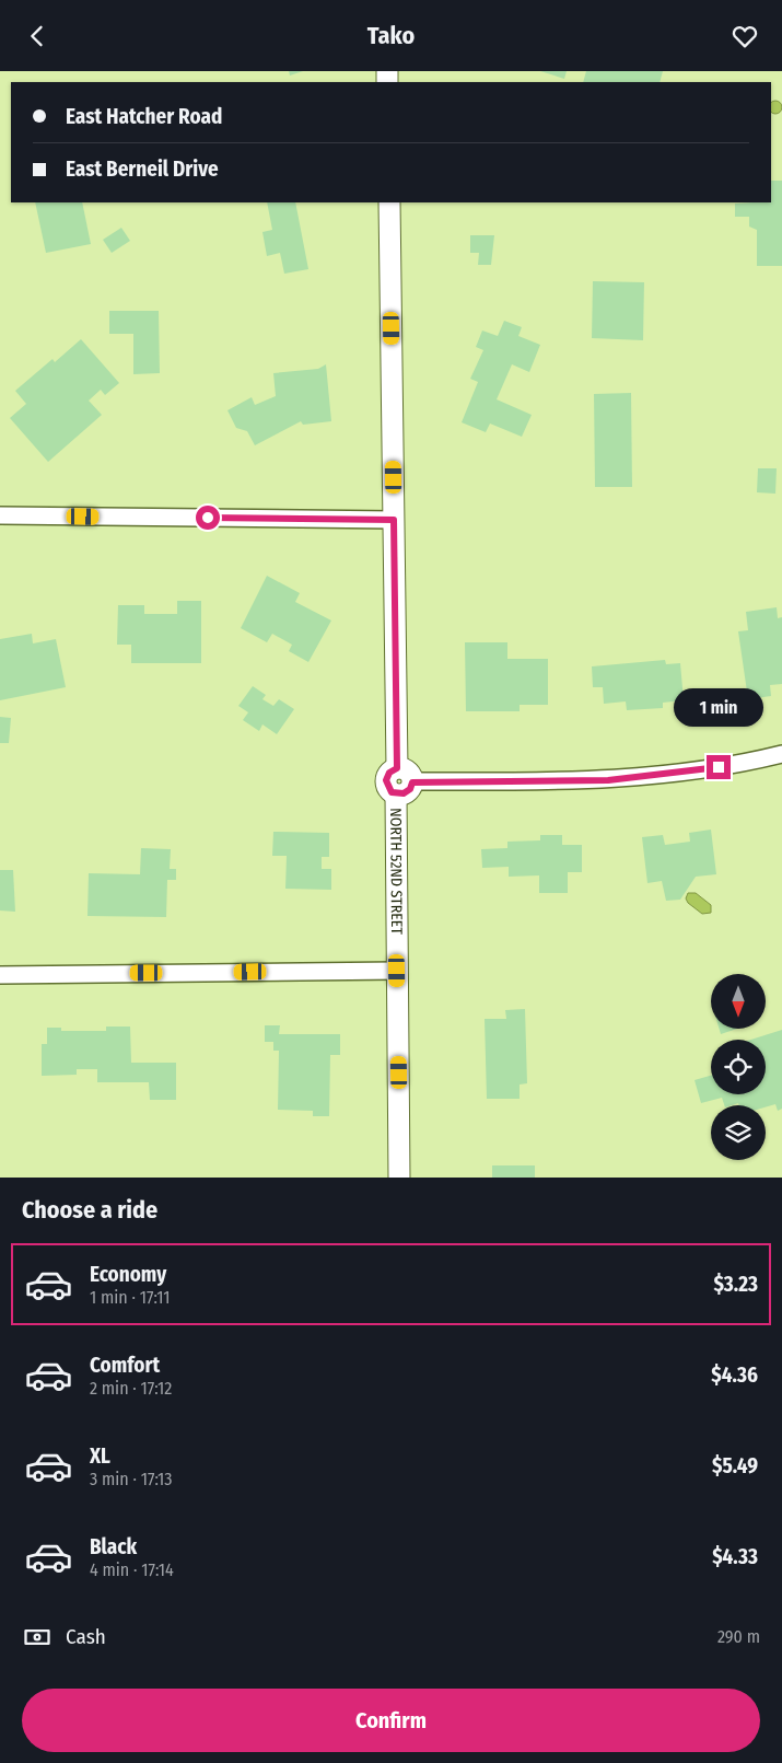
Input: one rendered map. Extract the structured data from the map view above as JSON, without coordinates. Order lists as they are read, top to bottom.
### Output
{
  "streets": {
    "street": ["NORTH 52ND STREET"]
  },
  "north": "bottom",
  "page": {
    "header": "Tako",
    "banner": ["East Hatcher Road", "East Berneil Drive"],
    "bubble": "1 min",
    "heading": "Choose a ride",
    "list": [
      {
        "name": "Economy",
        "note": "1 min · 17:11",
        "value": "$3.23"
      },
      {
        "name": "Comfort",
        "note": "2 min · 17:12",
        "value": "$4.36"
      },
      {
        "name": "XL",
        "note": "3 min · 17:13",
        "value": "$5.49"
      },
      {
        "name": "Black",
        "note": "4 min · 17:14",
        "value": "$4.33"
      }
    ],
    "pay": ["Cash", "290 m"],
    "buttons": "Confirm"
  }
}
